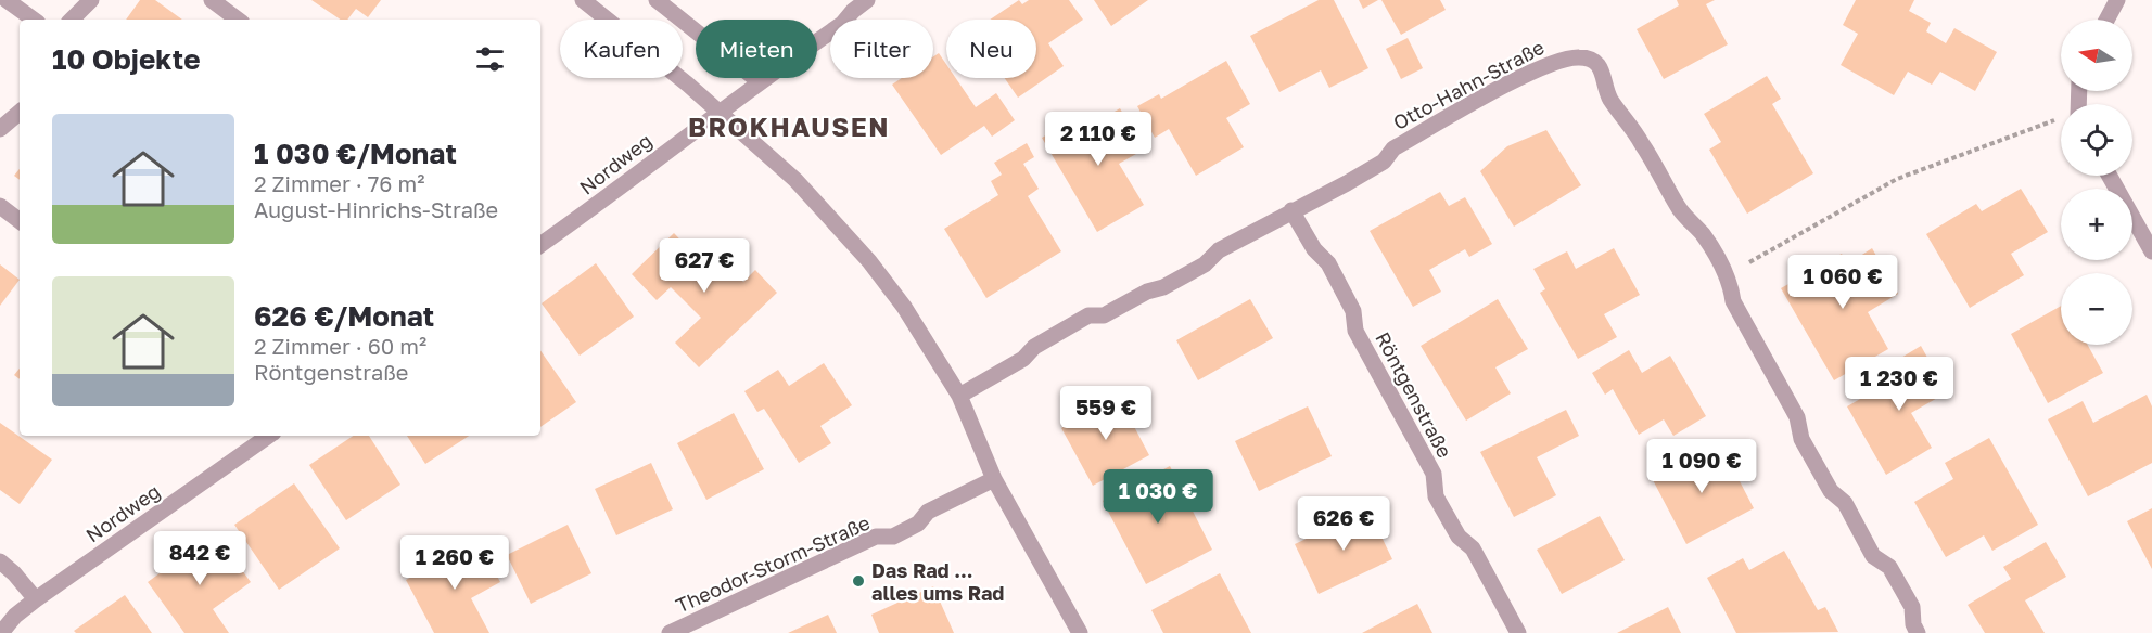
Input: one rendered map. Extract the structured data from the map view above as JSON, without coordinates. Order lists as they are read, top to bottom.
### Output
{
  "streets": {
    "street": [
      "Otto-Hahn-Straße",
      "Nordweg",
      "Röntgenstraße",
      "Theodor-Storm-Straße"
    ]
  },
  "crossings": [
    ["Otto-Hahn-Straße", "Röntgenstraße"]
  ],
  "districts": ["BROKHAUSEN"],
  "places": ["Das Rad ... alles ums Rad"],
  "north": "left",
  "page": {
    "map_buttons": ["+", "−"],
    "chip": [
      "Kaufen",
      "Mieten",
      "Filter",
      "Neu"
    ],
    "heading": "10 Objekte",
    "list": [
      {
        "name": "1 030 €/Monat",
        "note": "2 Zimmer · 76 m² · August-Hinrichs-Straße"
      },
      {
        "name": "626 €/Monat",
        "note": "2 Zimmer · 60 m² · Röntgenstraße"
      }
    ],
    "price": [
      "2 110 €",
      "627 €",
      "1 060 €",
      "1 230 €",
      "559 €",
      "1 090 €",
      "1 030 €",
      "626 €",
      "842 €",
      "1 260 €"
    ]
  }
}
